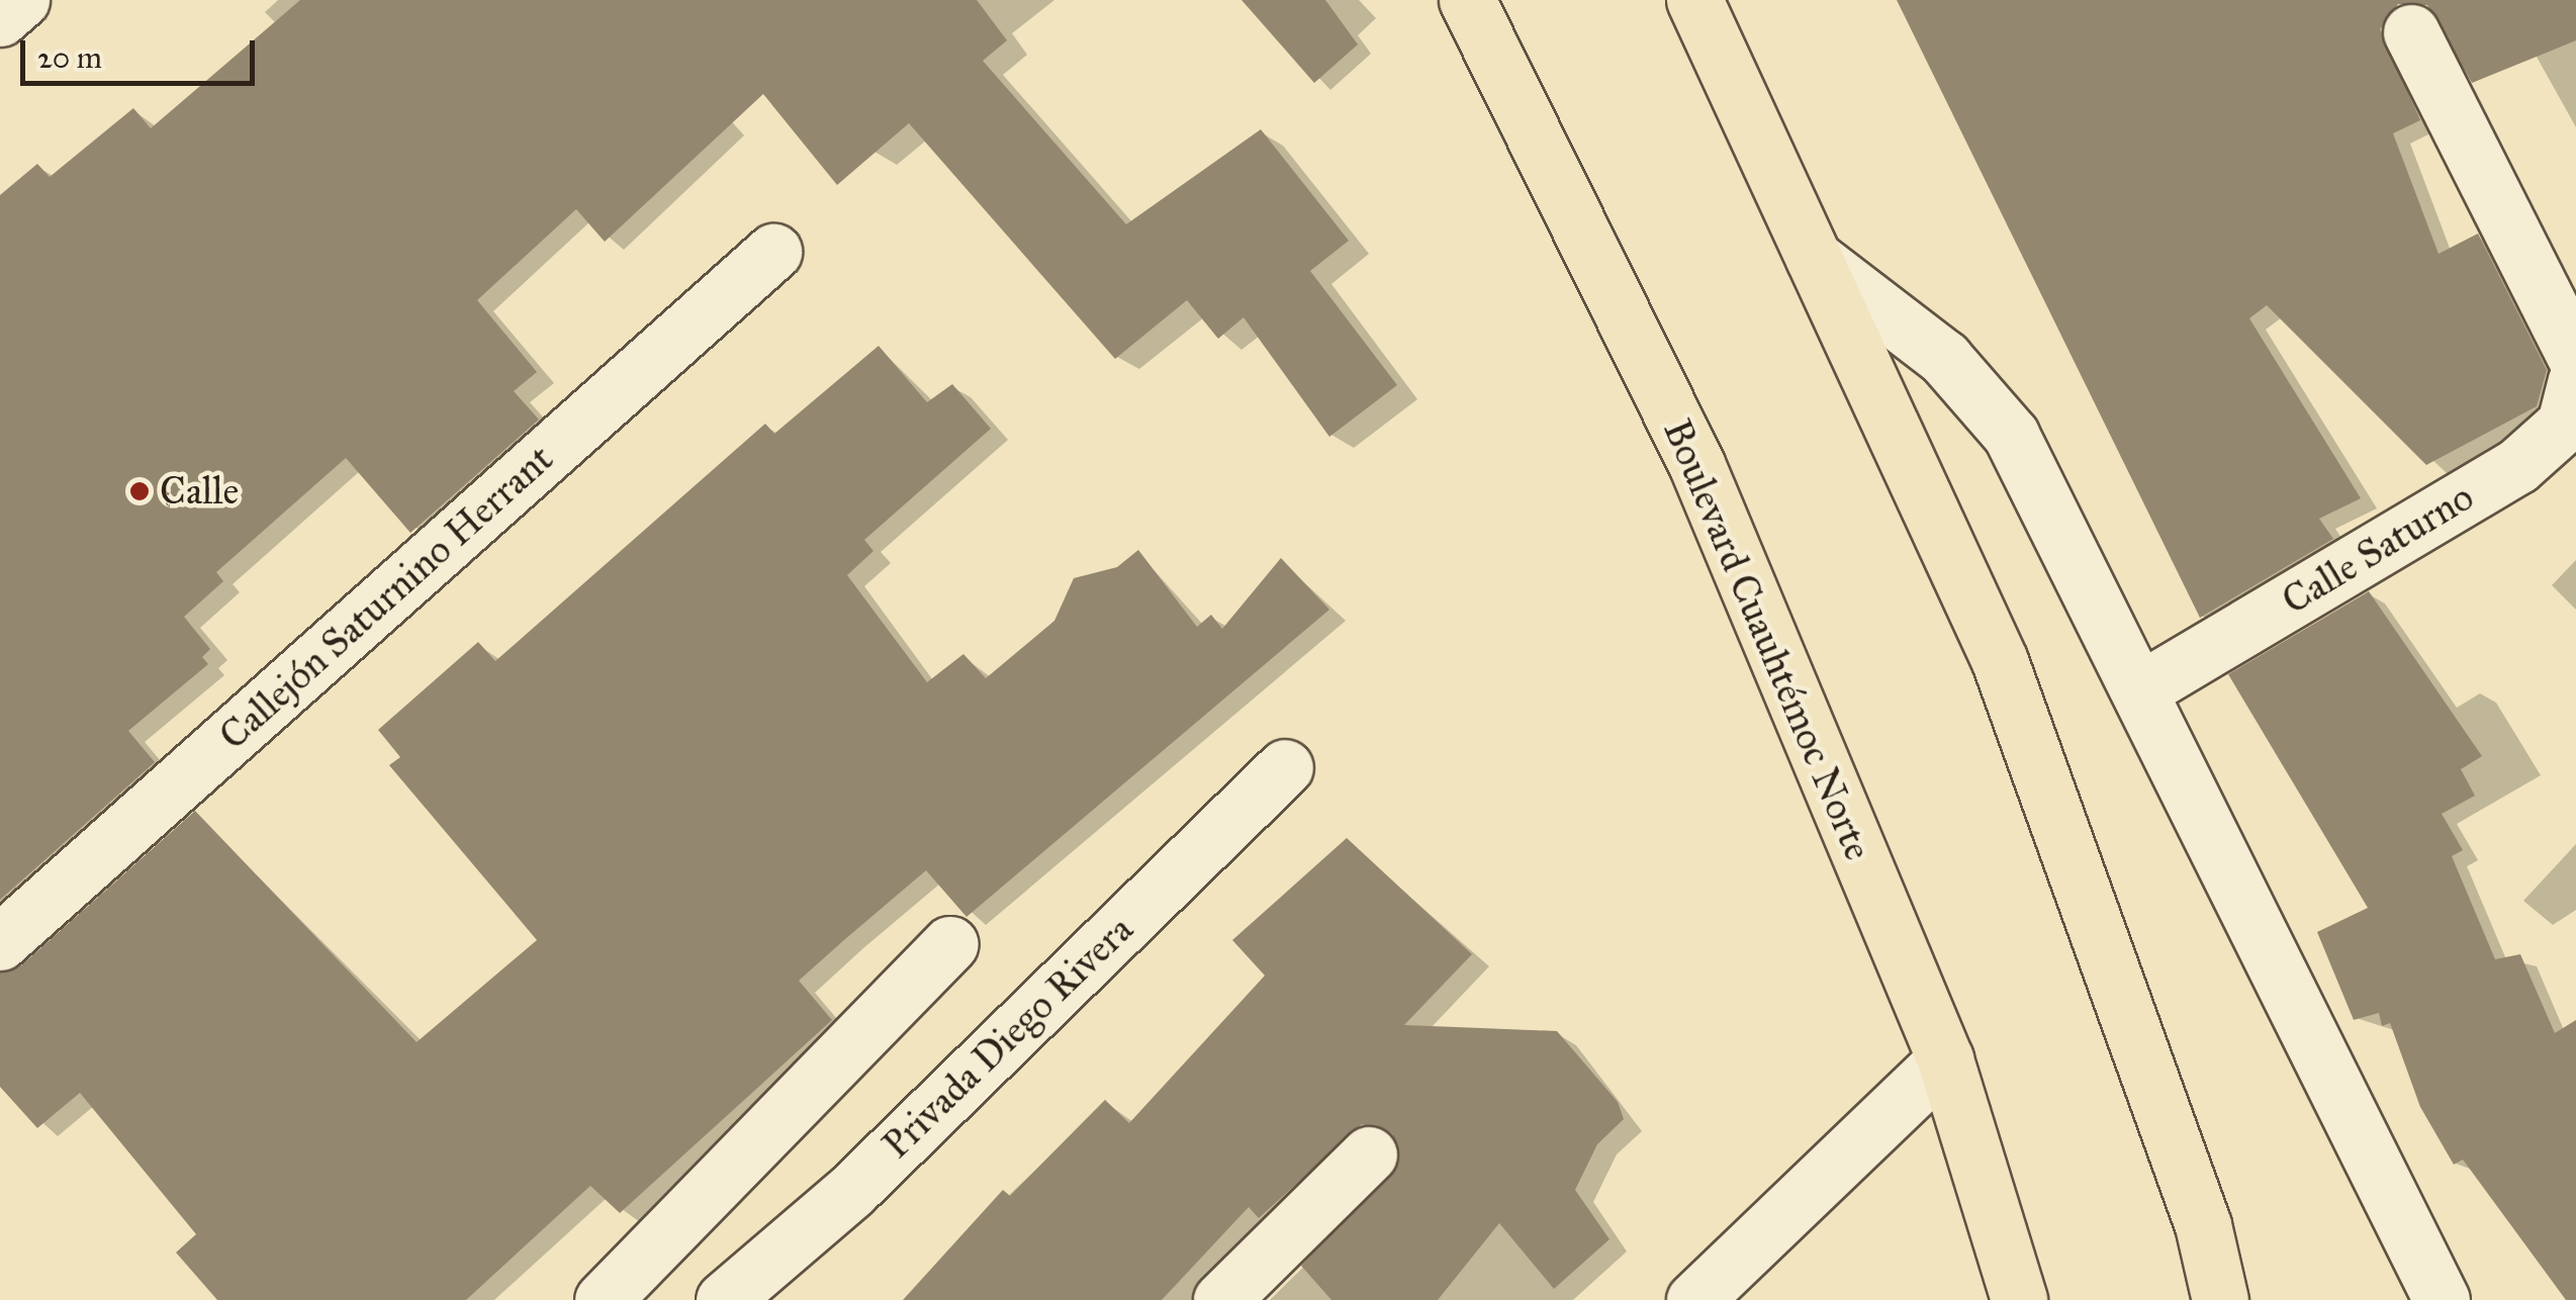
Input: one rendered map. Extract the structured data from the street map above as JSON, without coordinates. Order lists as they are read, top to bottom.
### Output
{
  "streets": {
    "main road": ["Boulevard Cuauhtémoc Norte"],
    "street": ["Calle Saturno", "Callejón Saturnino Herrant", "Privada Diego Rivera"]
  },
  "places": ["Calle"],
  "scale_bar": "20 m"
}
